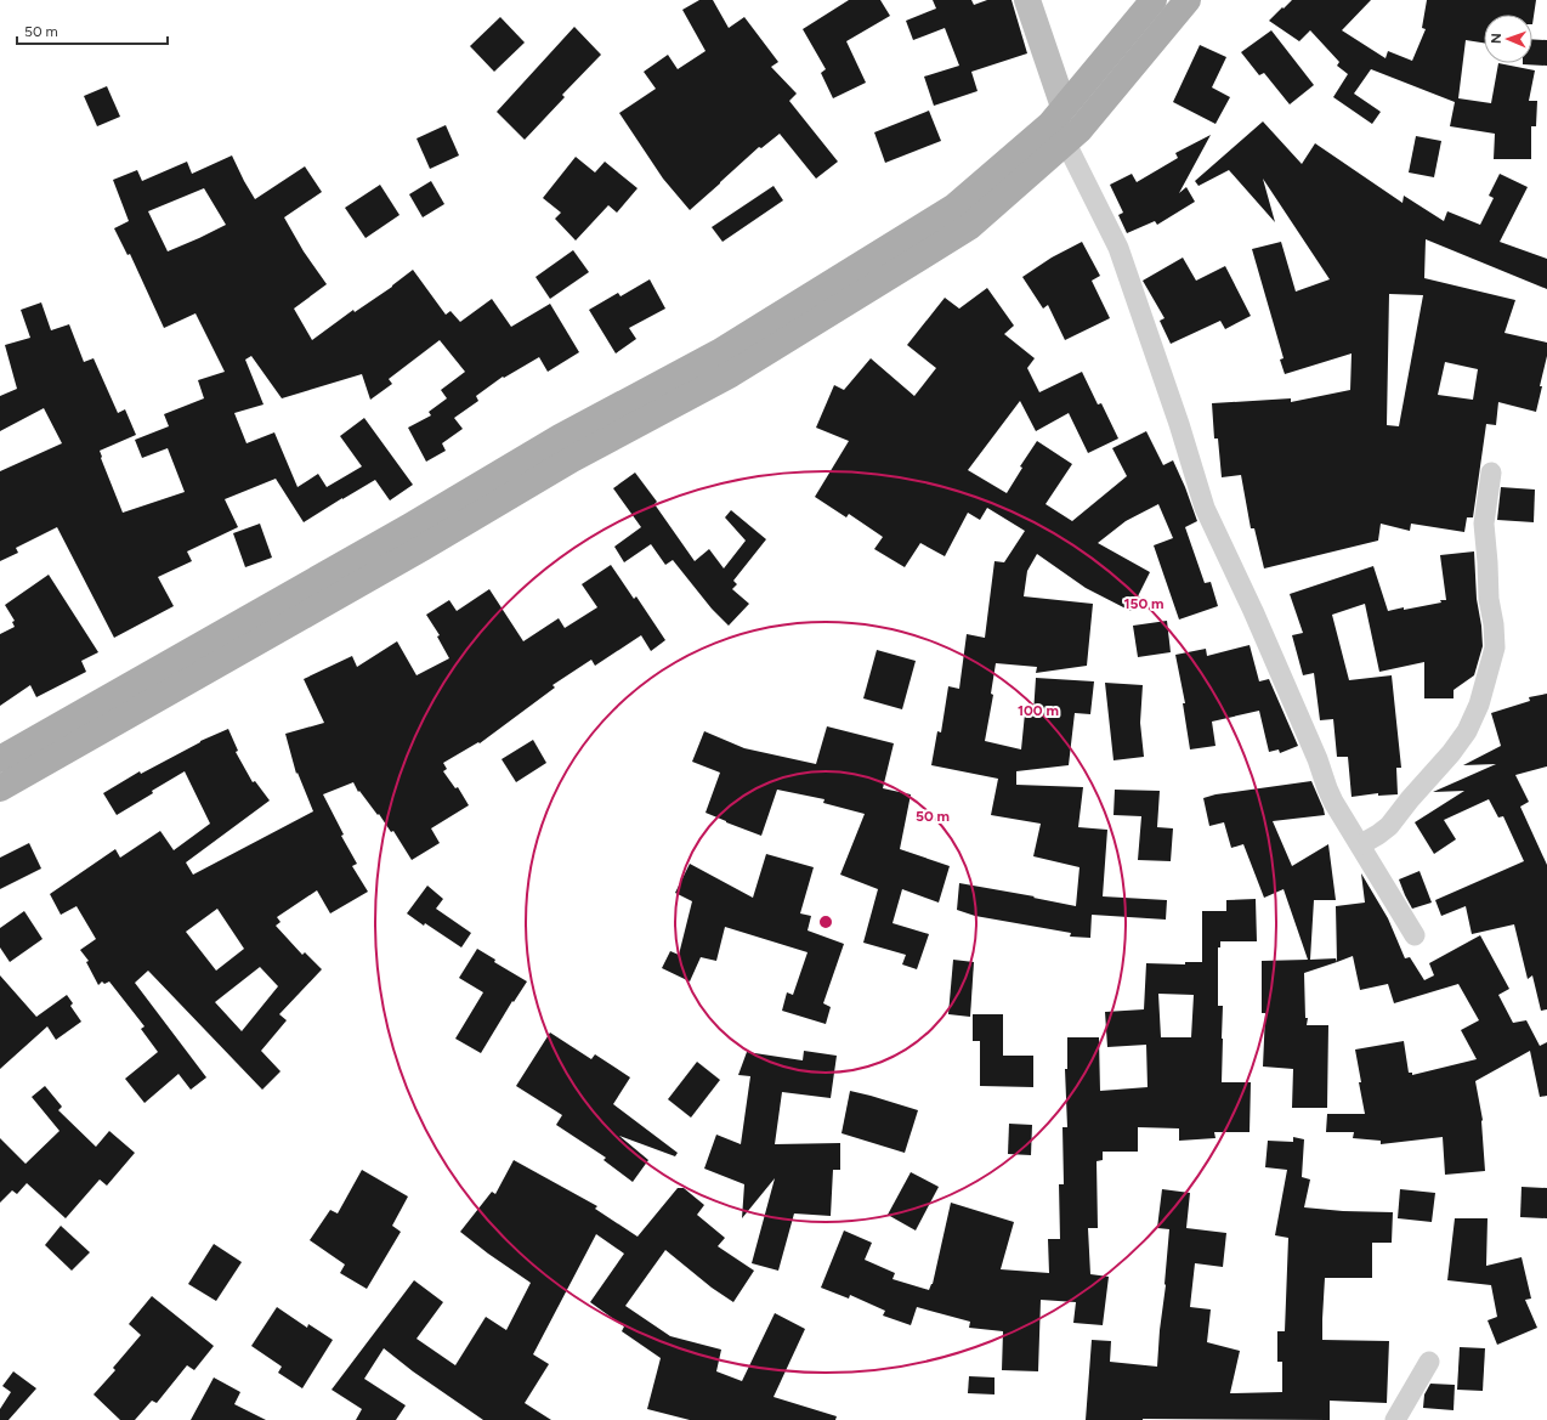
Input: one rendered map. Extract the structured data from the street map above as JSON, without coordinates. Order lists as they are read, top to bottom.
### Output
{
  "scale_bar": "50 m",
  "north": "left",
  "rings": ["150 m", "100 m", "50 m"]
}
